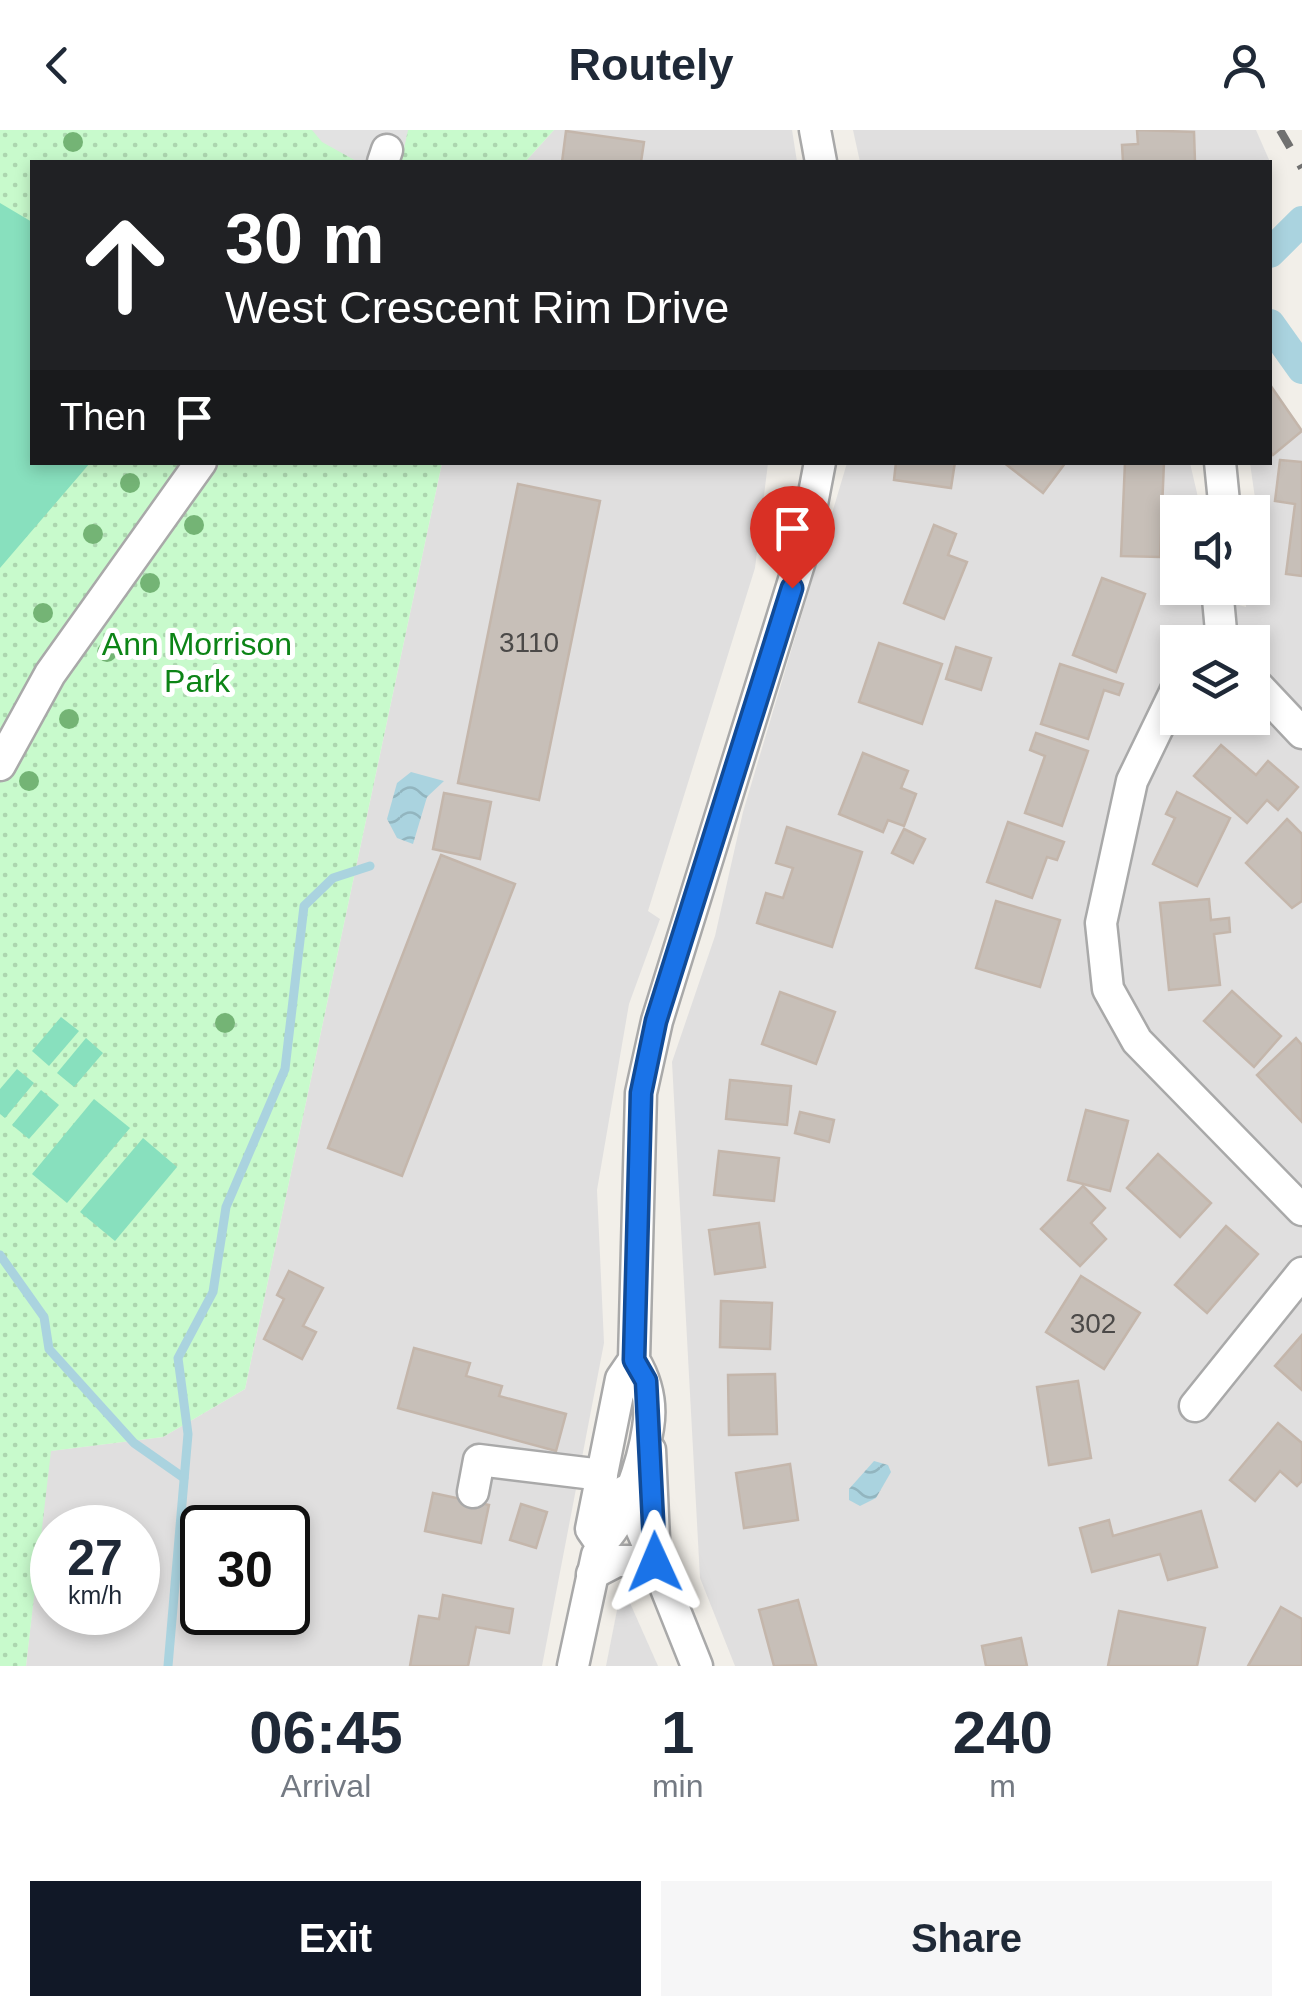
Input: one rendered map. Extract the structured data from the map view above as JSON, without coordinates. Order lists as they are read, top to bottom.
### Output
{
  "parks": ["Ann Morrison Park"],
  "house_numbers": ["3110", "302"],
  "page": {
    "header": "Routely",
    "turn": ["30 m", "West Crescent Rim Drive"],
    "then": "Then",
    "speed": "27 km/h",
    "limit": "30",
    "eta": [
      "06:45",
      "Arrival",
      "1",
      "min",
      "240",
      "m"
    ],
    "buttons": ["Exit", "Share"]
  }
}
